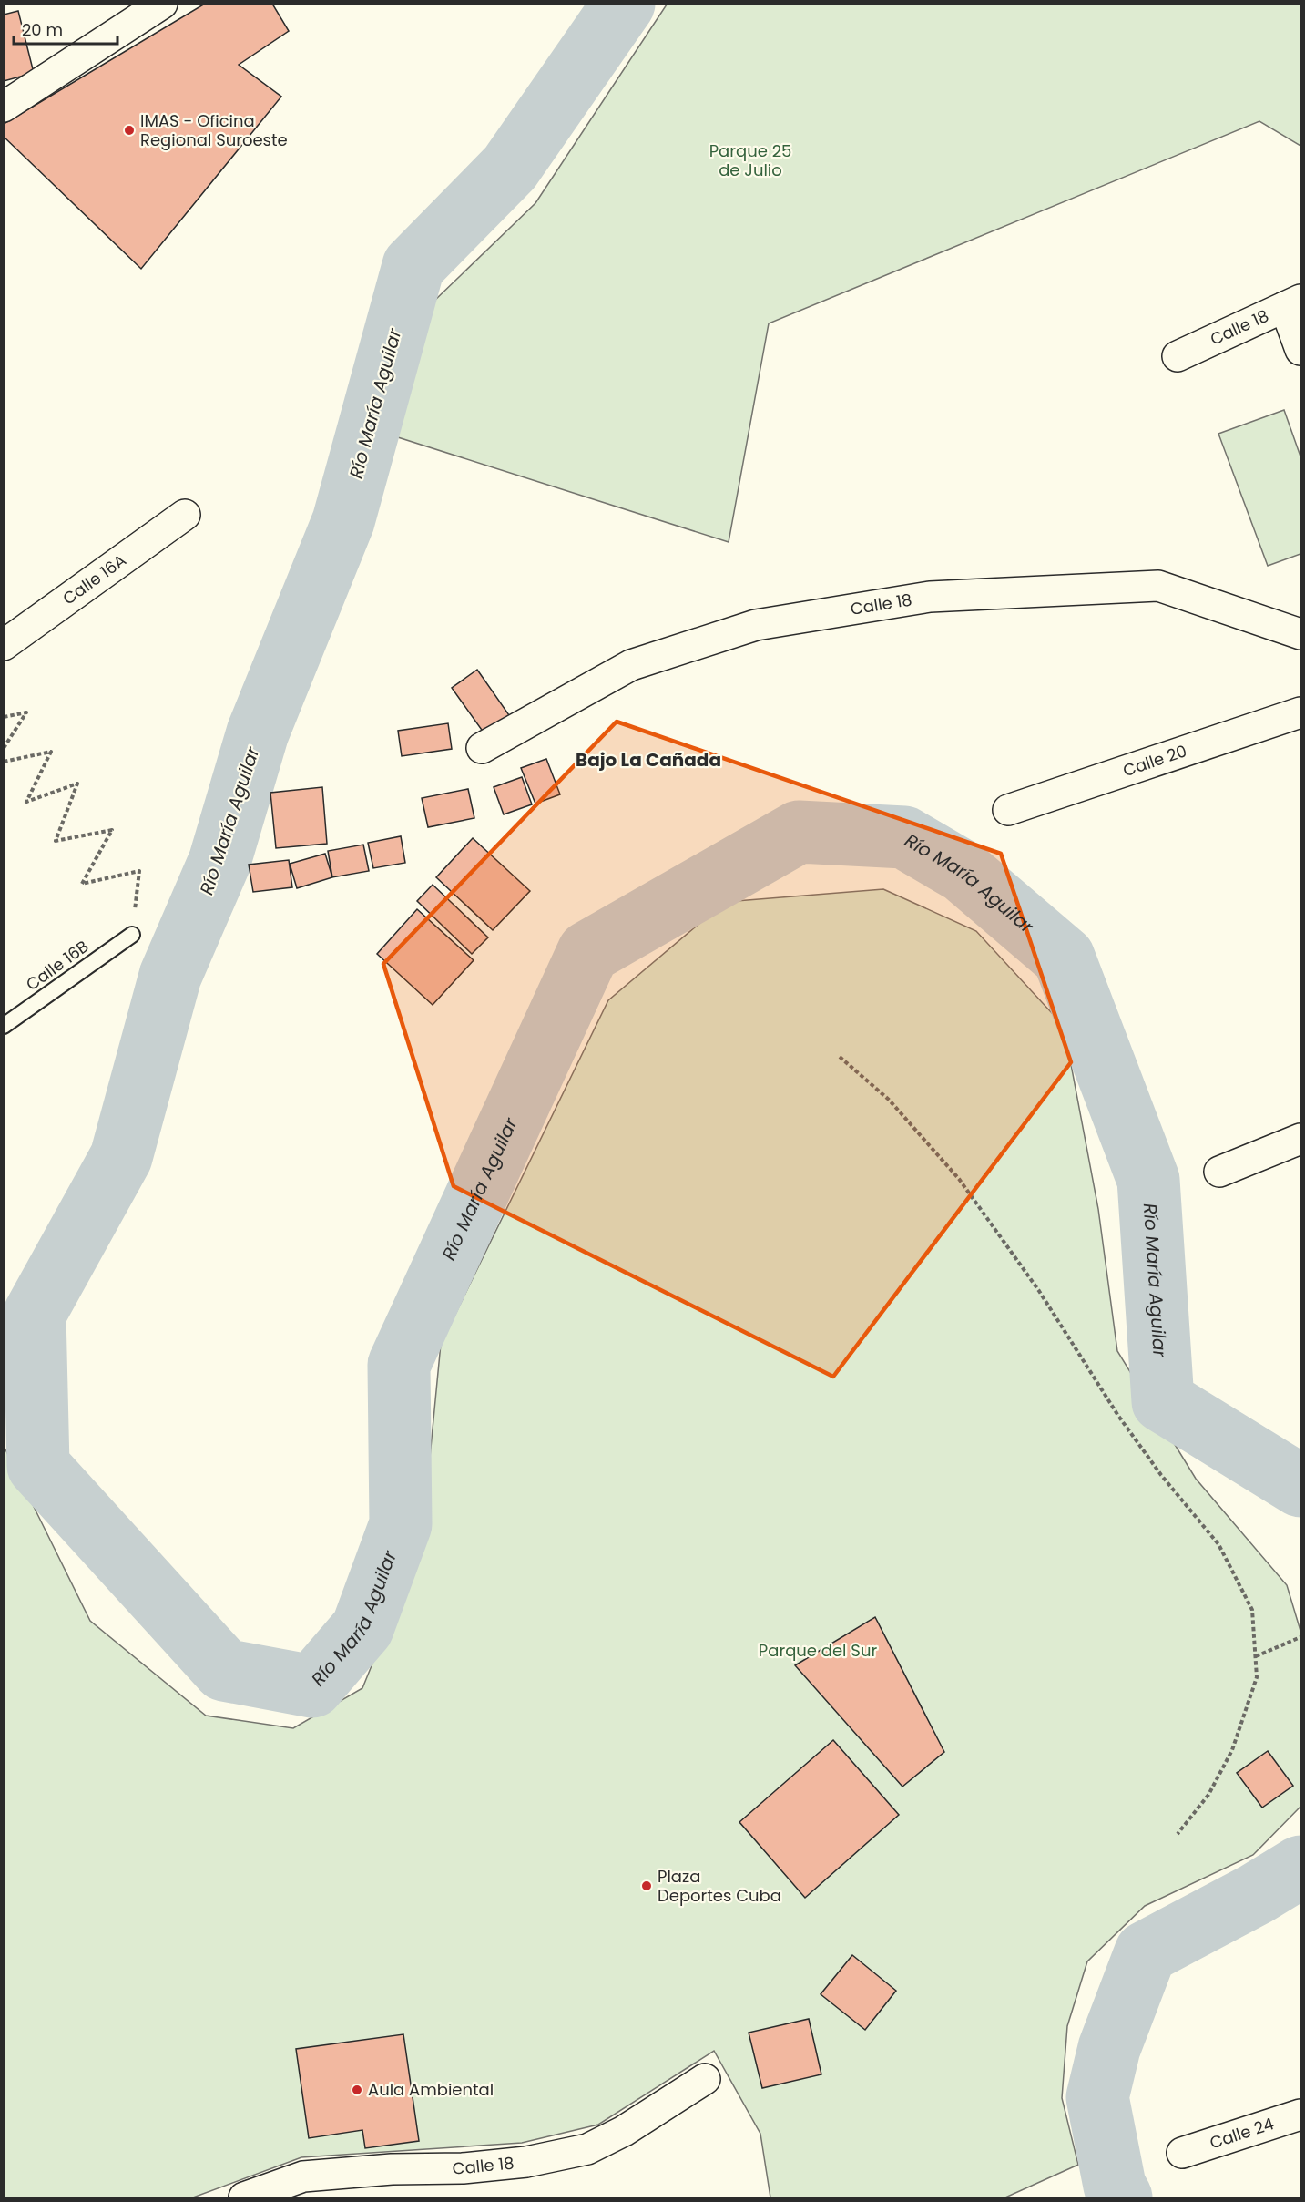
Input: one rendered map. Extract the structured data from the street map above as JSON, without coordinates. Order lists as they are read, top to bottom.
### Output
{
  "streets": {
    "street": [
      "Calle 18",
      "Calle 16A",
      "Calle 20",
      "Calle 24"
    ],
    "lane": ["Calle 16B"]
  },
  "districts": ["Bajo La Cañada"],
  "water": ["Río María Aguilar"],
  "parks": ["Parque 25 de Julio", "Parque del Sur"],
  "places": ["IMAS - Oficina Regional Suroeste", "Plaza Deportes Cuba", "Aula Ambiental"],
  "scale_bar": "20 m"
}
